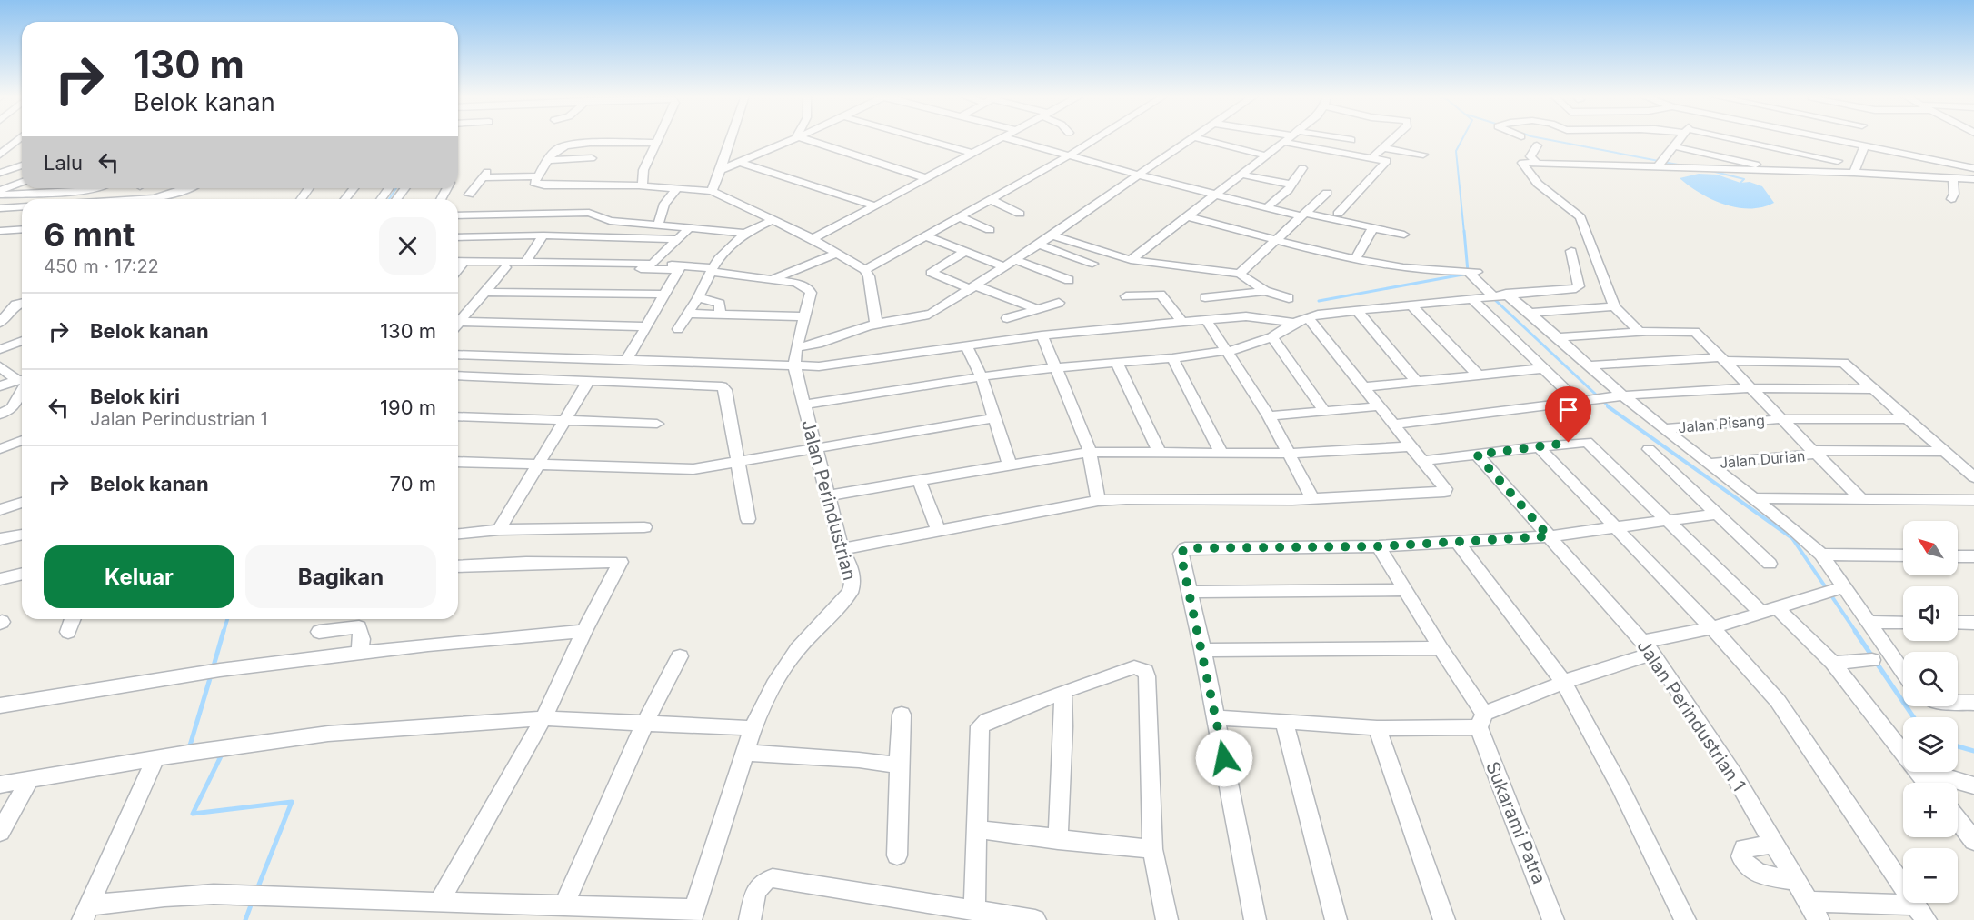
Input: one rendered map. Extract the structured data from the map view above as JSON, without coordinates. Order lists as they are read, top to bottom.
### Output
{
  "streets": {
    "street": [
      "Jalan Pisang",
      "Jalan Durian",
      "Jalan Perindustrian",
      "Jalan Perindustrian 1",
      "Sukarami Patra"
    ]
  },
  "north": "top left",
  "page": {
    "turn": ["130 m", "Belok kanan"],
    "then": "Lalu",
    "heading": ["6 mnt", "450 m · 17:22"],
    "list": [
      {
        "name": "Belok kanan",
        "value": "130 m"
      },
      {
        "name": "Belok kiri",
        "note": "Jalan Perindustrian 1",
        "value": "190 m"
      },
      {
        "name": "Belok kanan",
        "value": "70 m"
      }
    ],
    "map_buttons": ["+", "−"],
    "buttons": ["Keluar", "Bagikan"]
  }
}
